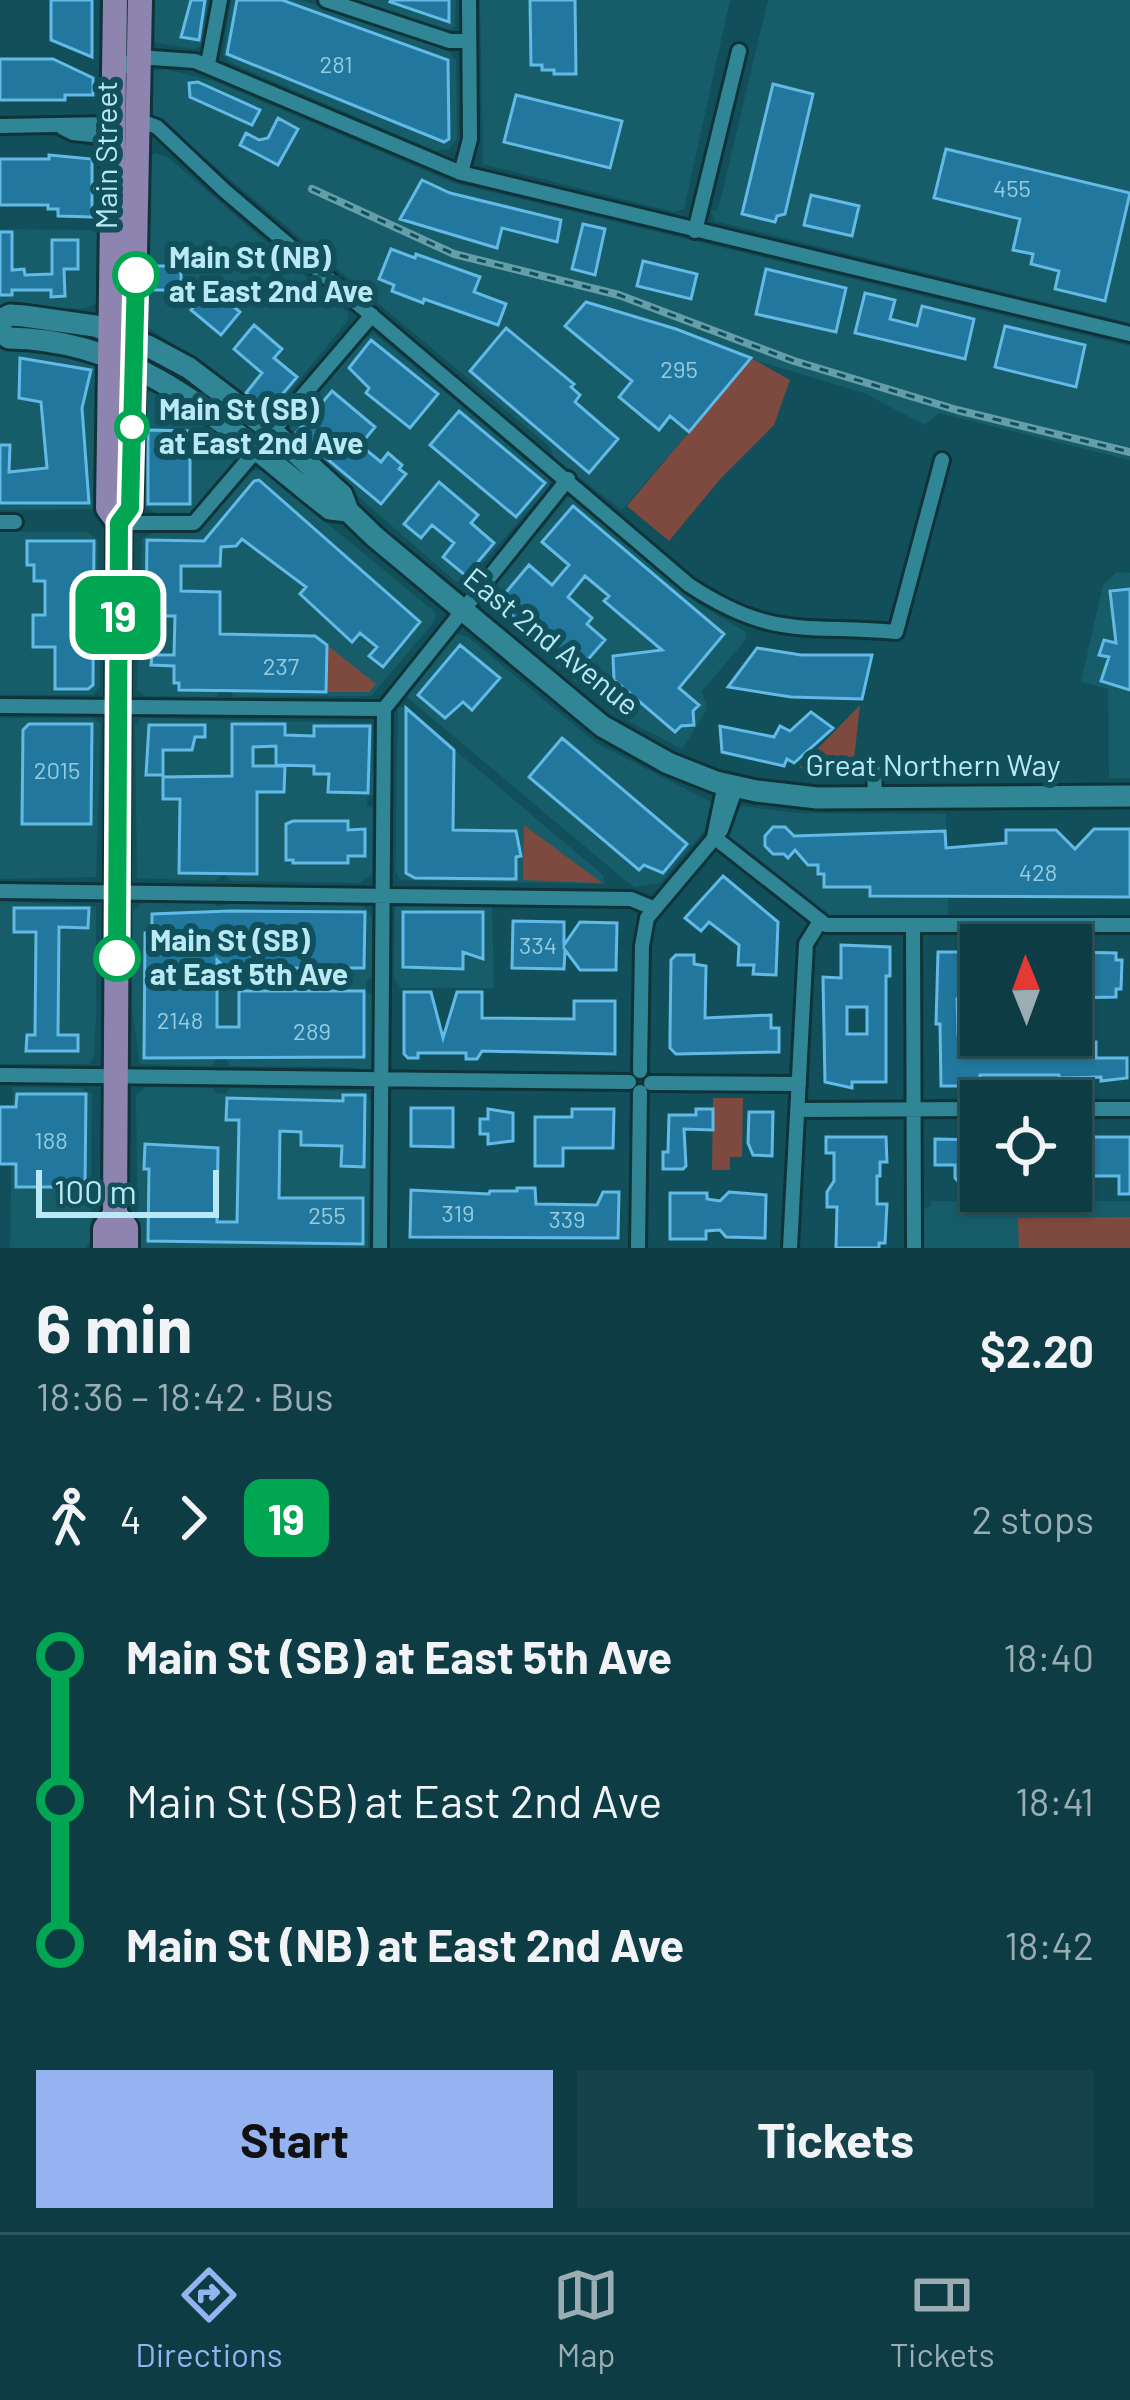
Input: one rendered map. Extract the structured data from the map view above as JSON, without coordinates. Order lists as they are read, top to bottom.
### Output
{
  "streets": {
    "main road": ["Main Street", "East 2nd Avenue", "Great Northern Way"]
  },
  "crossings": [
    ["Main Street", "East 2nd Avenue"],
    ["East 2nd Avenue", "Great Northern Way"]
  ],
  "places": ["Main St (NB) at East 2nd Ave", "Main St (SB) at East 2nd Ave", "Main St (SB) at East 5th Ave"],
  "lines": ["bus line 19"],
  "house_numbers": [
    "281",
    "455",
    "295",
    "237",
    "2015",
    "428",
    "334",
    "2148",
    "289",
    "188",
    "319",
    "255",
    "339"
  ],
  "scale_bar": "100 m",
  "north": "top",
  "page": {
    "on_map": "19",
    "scale": "100 m",
    "heading": ["6 min", "18:36 – 18:42 · Bus", "$2.20"],
    "legs": ["4", "19", "2 stops"],
    "list": [
      {
        "name": "Main St (SB) at East 5th Ave",
        "value": "18:40"
      },
      {
        "name": "Main St (SB) at East 2nd Ave",
        "value": "18:41"
      },
      {
        "name": "Main St (NB) at East 2nd Ave",
        "value": "18:42"
      }
    ],
    "buttons": ["Start", "Tickets"],
    "tabs": ["Directions", "Map", "Tickets"]
  }
}
